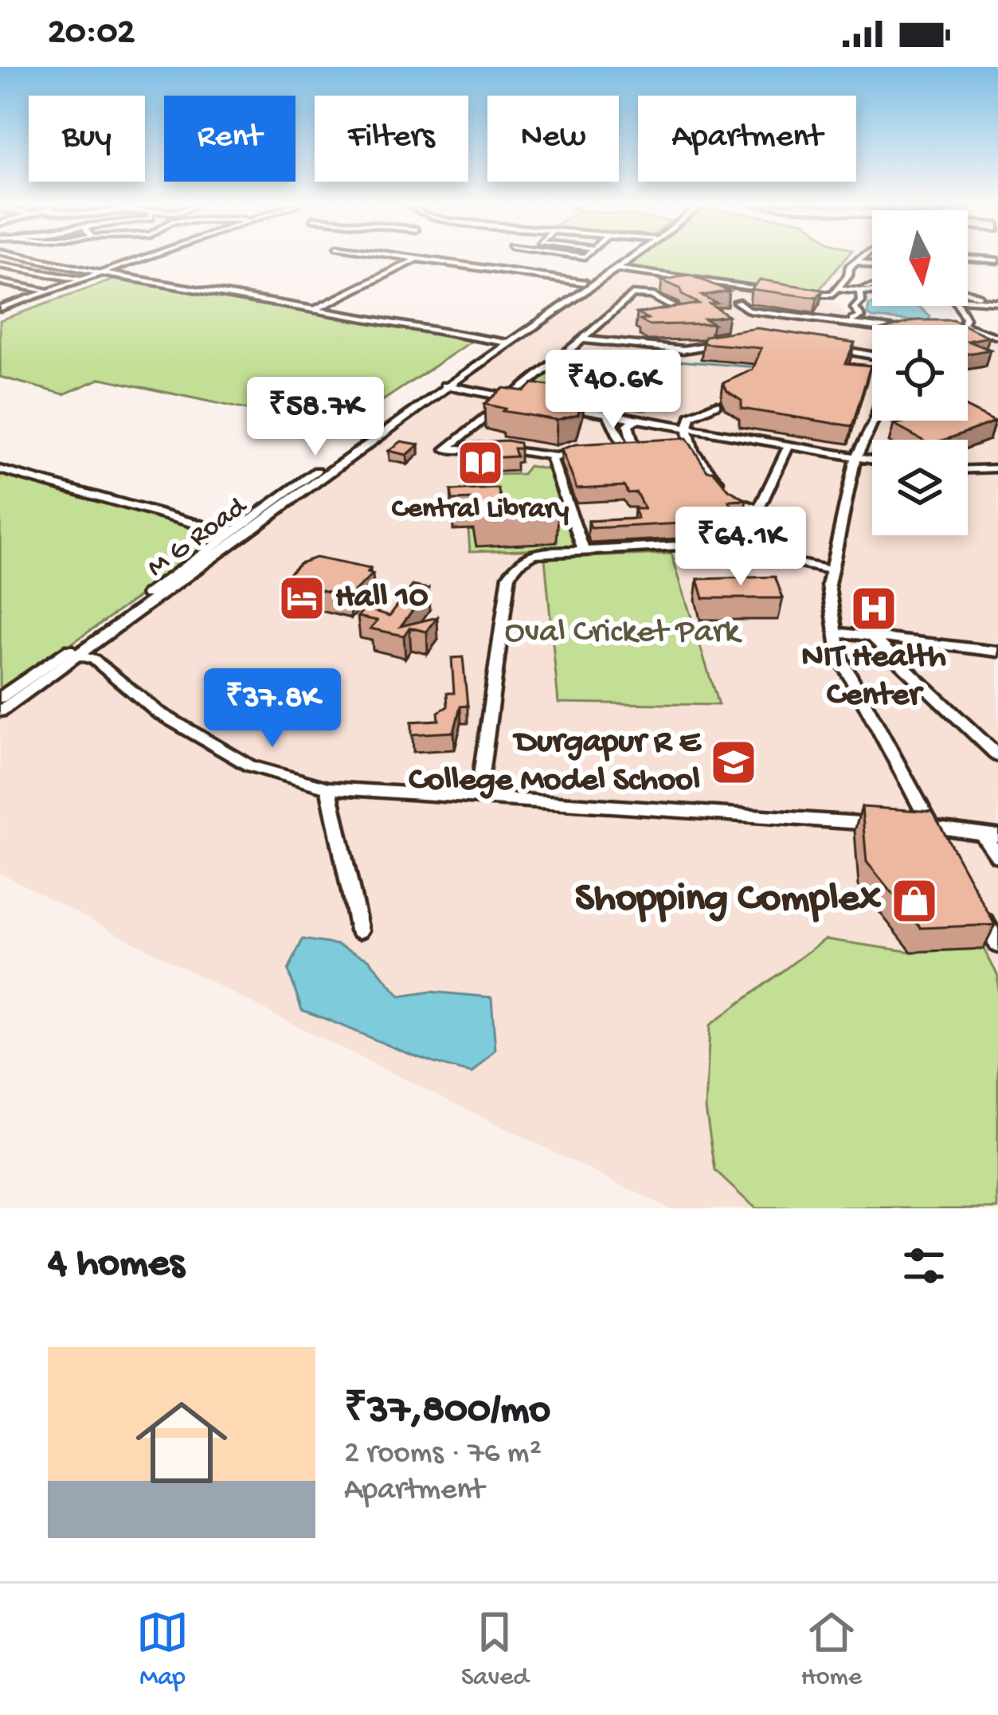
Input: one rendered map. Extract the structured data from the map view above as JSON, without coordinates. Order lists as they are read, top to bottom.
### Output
{
  "streets": {
    "street": ["M G Road"]
  },
  "parks": ["Oval Cricket Park"],
  "places": {
    "library": ["Central Library"],
    "hotel": ["Hall 10"],
    "hospital": ["NIT Health Center"],
    "school or university": ["Durgapur R E College Model School"],
    "shop": ["Shopping Complex"]
  },
  "north": "bottom",
  "page": {
    "status": "20:02",
    "chip": [
      "Buy",
      "Rent",
      "Filters",
      "New",
      "Apartment"
    ],
    "price": [
      "₹40.6K",
      "₹58.7K",
      "₹64.1K",
      "₹37.8K"
    ],
    "heading": "4 homes",
    "list": [
      {
        "name": "₹37,800/mo",
        "note": "2 rooms · 76 m² · Apartment"
      }
    ],
    "tabs": ["Map", "Saved", "Home"]
  }
}
